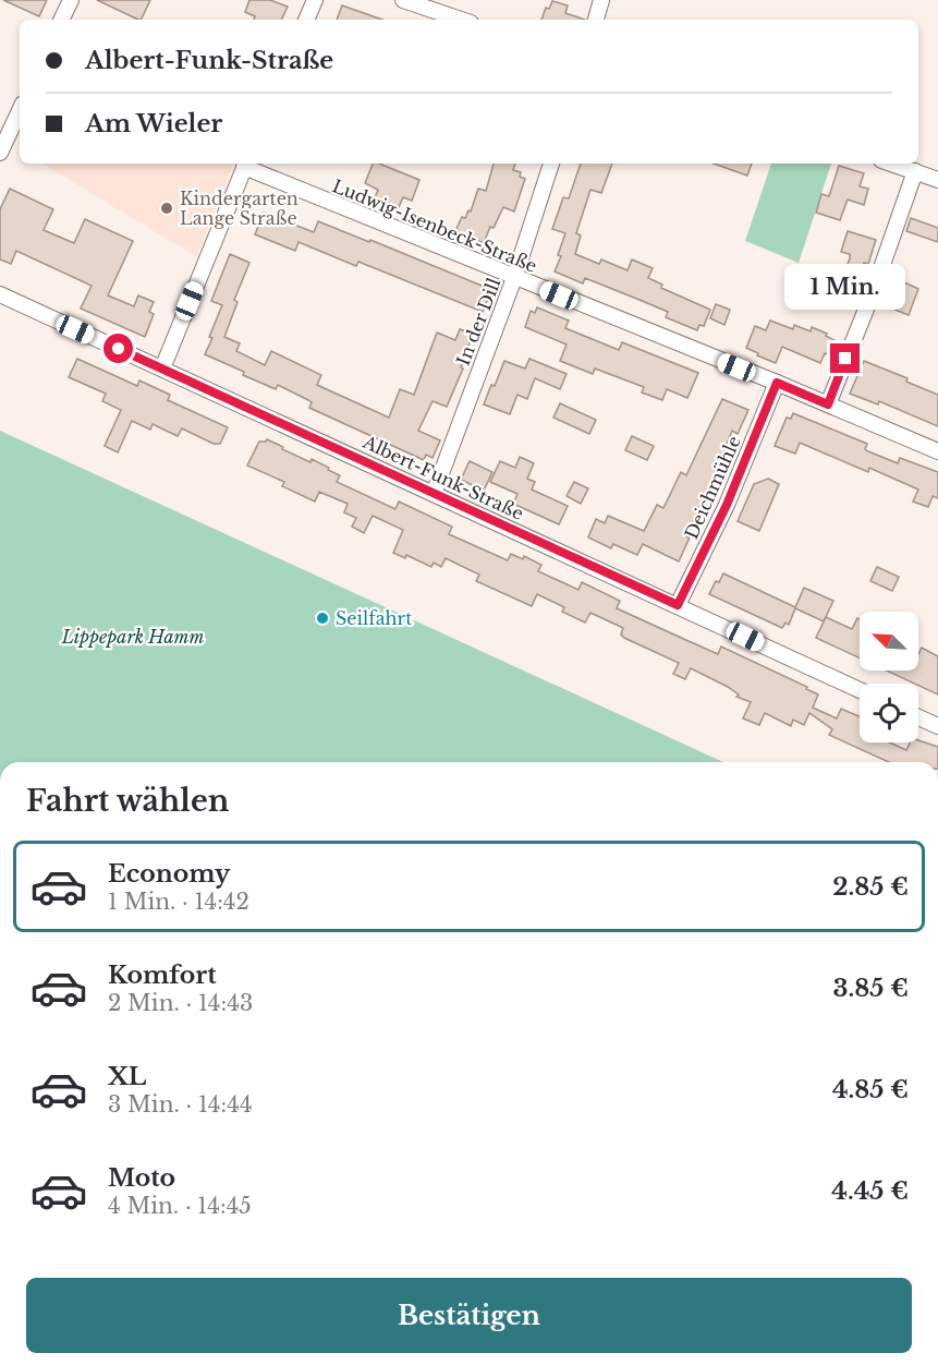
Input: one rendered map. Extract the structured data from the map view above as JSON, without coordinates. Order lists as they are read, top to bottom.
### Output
{
  "streets": {
    "street": [
      "Ludwig-Isenbeck-Straße",
      "In der Dill",
      "Albert-Funk-Straße",
      "Deichmühle"
    ]
  },
  "crossings": [
    ["Ludwig-Isenbeck-Straße", "In der Dill"],
    ["Ludwig-Isenbeck-Straße", "Deichmühle"],
    ["In der Dill", "Albert-Funk-Straße"],
    ["Albert-Funk-Straße", "Deichmühle"]
  ],
  "parks": ["Lippepark Hamm"],
  "places": ["Kindergarten Lange Straße", "Seilfahrt"],
  "north": "top left",
  "page": {
    "banner": ["Albert-Funk-Straße", "Am Wieler"],
    "bubble": "1 Min.",
    "heading": "Fahrt wählen",
    "list": [
      {
        "name": "Economy",
        "note": "1 Min. · 14:42",
        "value": "2.85 €"
      },
      {
        "name": "Komfort",
        "note": "2 Min. · 14:43",
        "value": "3.85 €"
      },
      {
        "name": "XL",
        "note": "3 Min. · 14:44",
        "value": "4.85 €"
      },
      {
        "name": "Moto",
        "note": "4 Min. · 14:45",
        "value": "4.45 €"
      }
    ],
    "buttons": "Bestätigen"
  }
}
